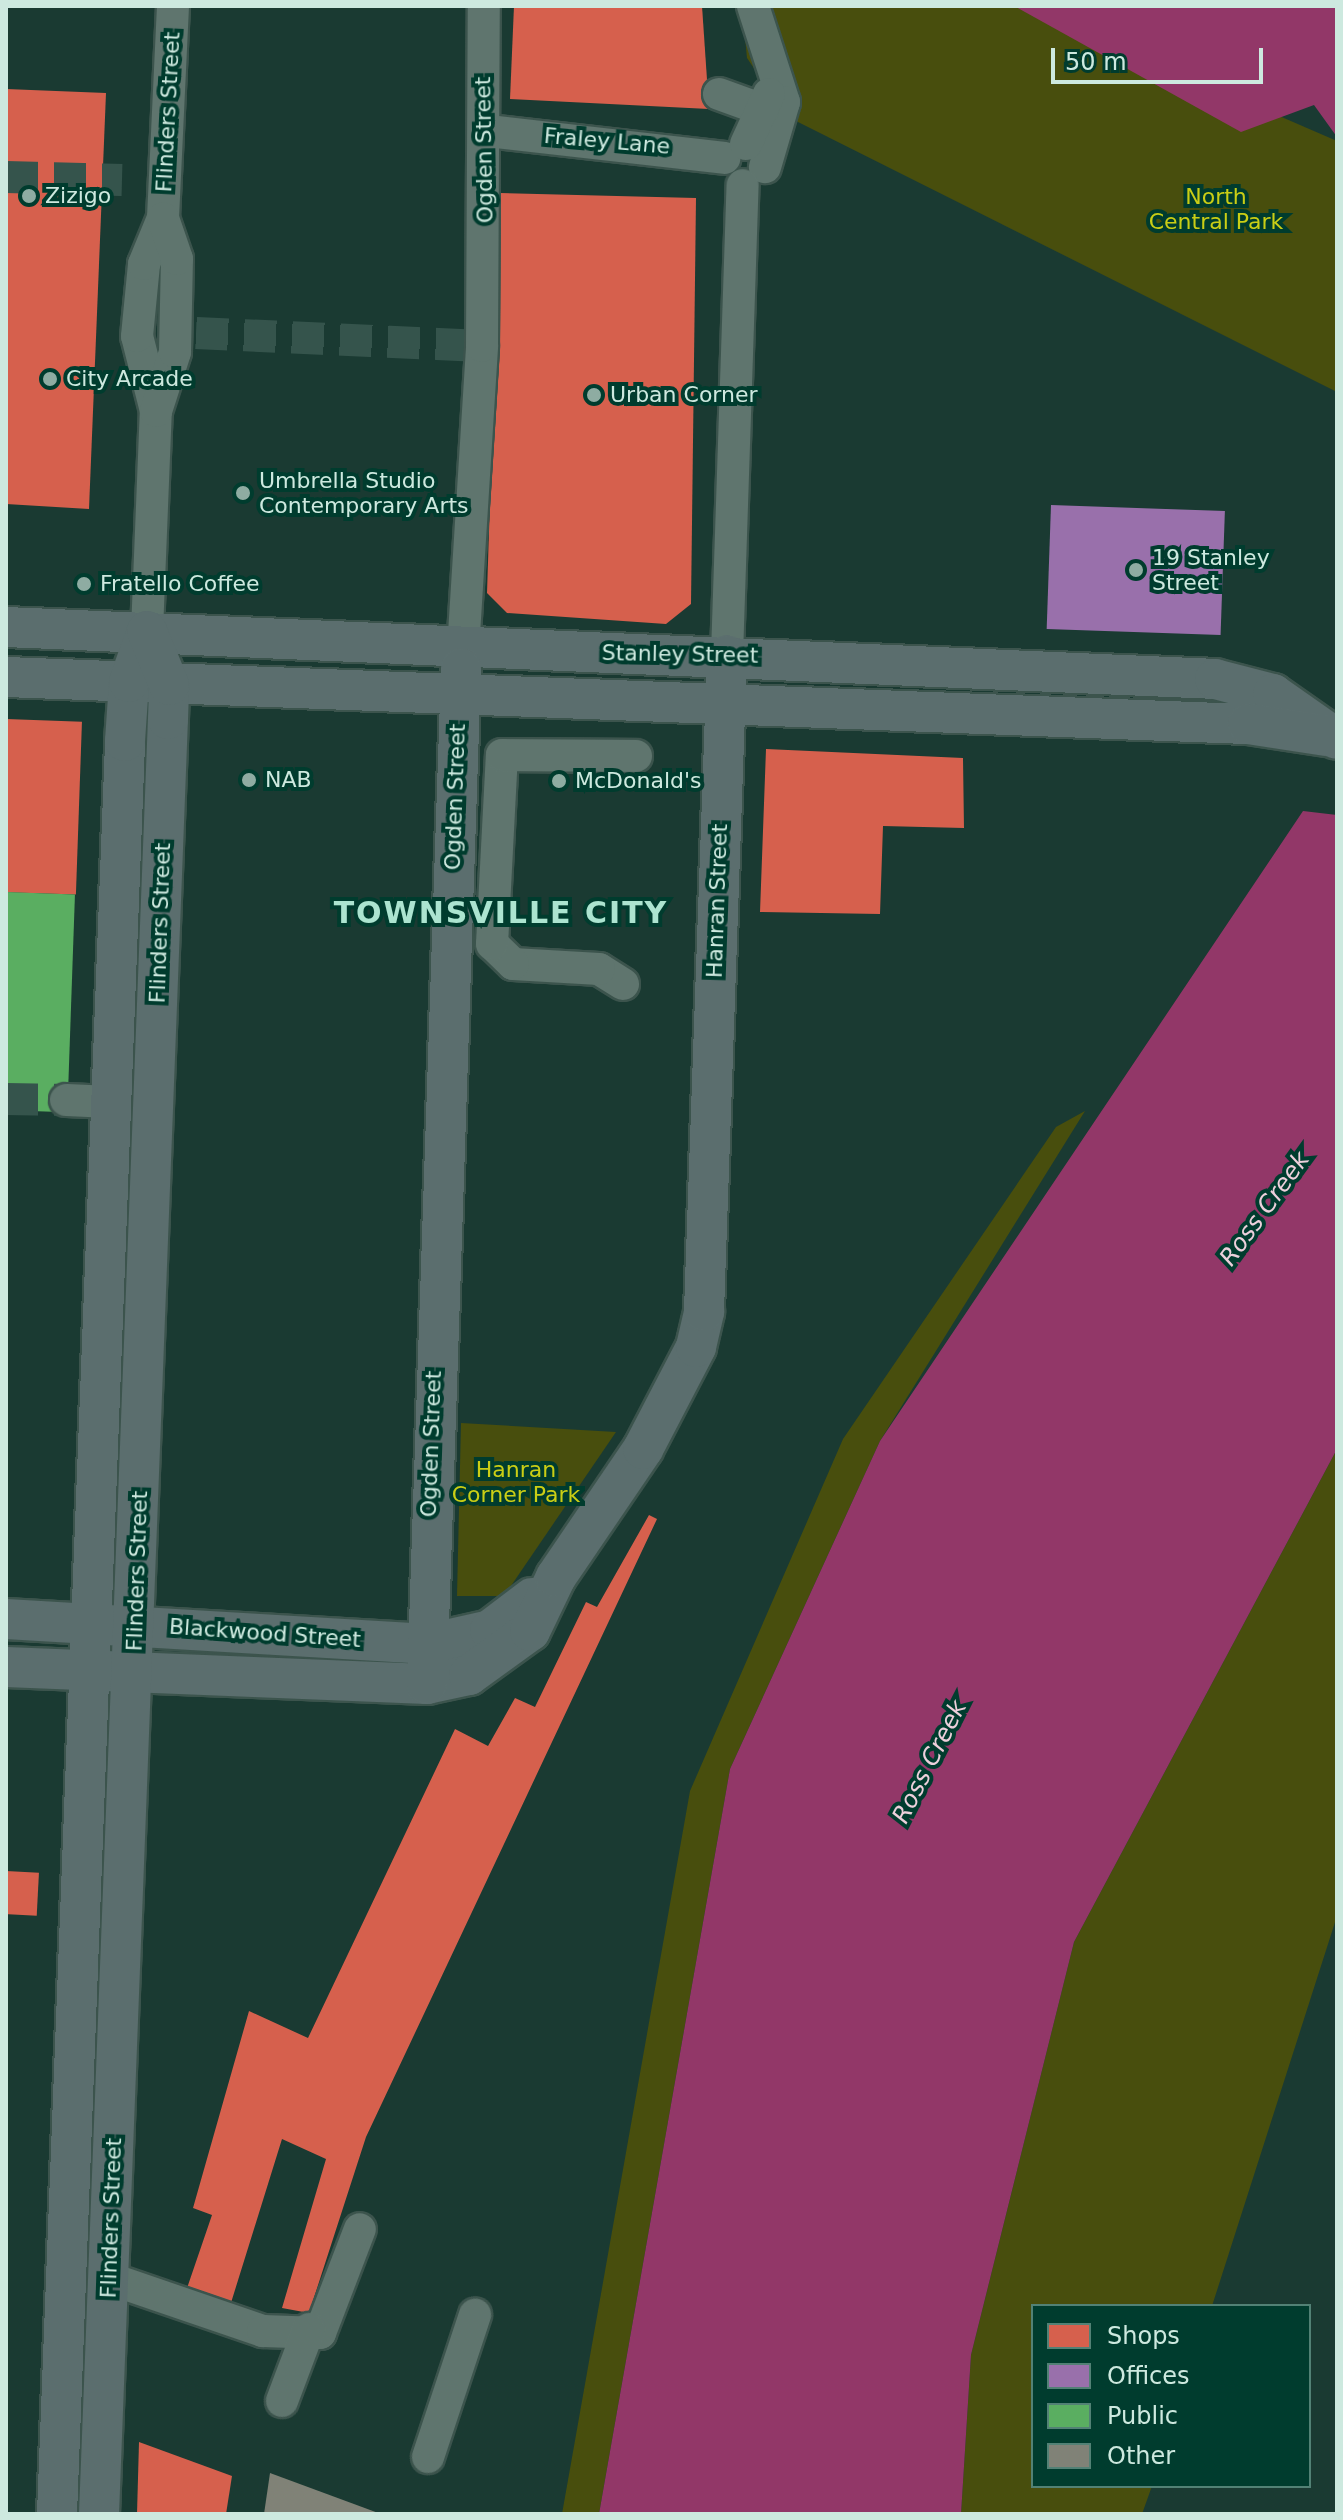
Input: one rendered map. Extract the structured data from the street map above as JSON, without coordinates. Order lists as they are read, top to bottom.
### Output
{
  "streets": {
    "main road": [
      "Flinders Street",
      "Ogden Street",
      "Stanley Street",
      "Hanran Street",
      "Blackwood Street"
    ],
    "street": ["Fraley Lane"]
  },
  "crossings": [
    ["Flinders Street", "Stanley Street"],
    ["Flinders Street", "Blackwood Street"],
    ["Fraley Lane", "Ogden Street"],
    ["Fraley Lane", "Hanran Street"],
    ["Ogden Street", "Stanley Street"],
    ["Ogden Street", "Hanran Street"],
    ["Ogden Street", "Blackwood Street"],
    ["Stanley Street", "Hanran Street"],
    ["Hanran Street", "Blackwood Street"]
  ],
  "districts": ["TOWNSVILLE CITY"],
  "water": ["Ross Creek"],
  "parks": ["North Central Park", "Hanran Corner Park"],
  "places": [
    "Zizigo",
    "City Arcade",
    "Urban Corner",
    "Umbrella Studio Contemporary Arts",
    "19 Stanley Street",
    "Fratello Coffee",
    "NAB",
    "McDonald's"
  ],
  "legend": [
    "Shops",
    "Offices",
    "Public",
    "Other"
  ],
  "scale_bar": "50 m"
}
